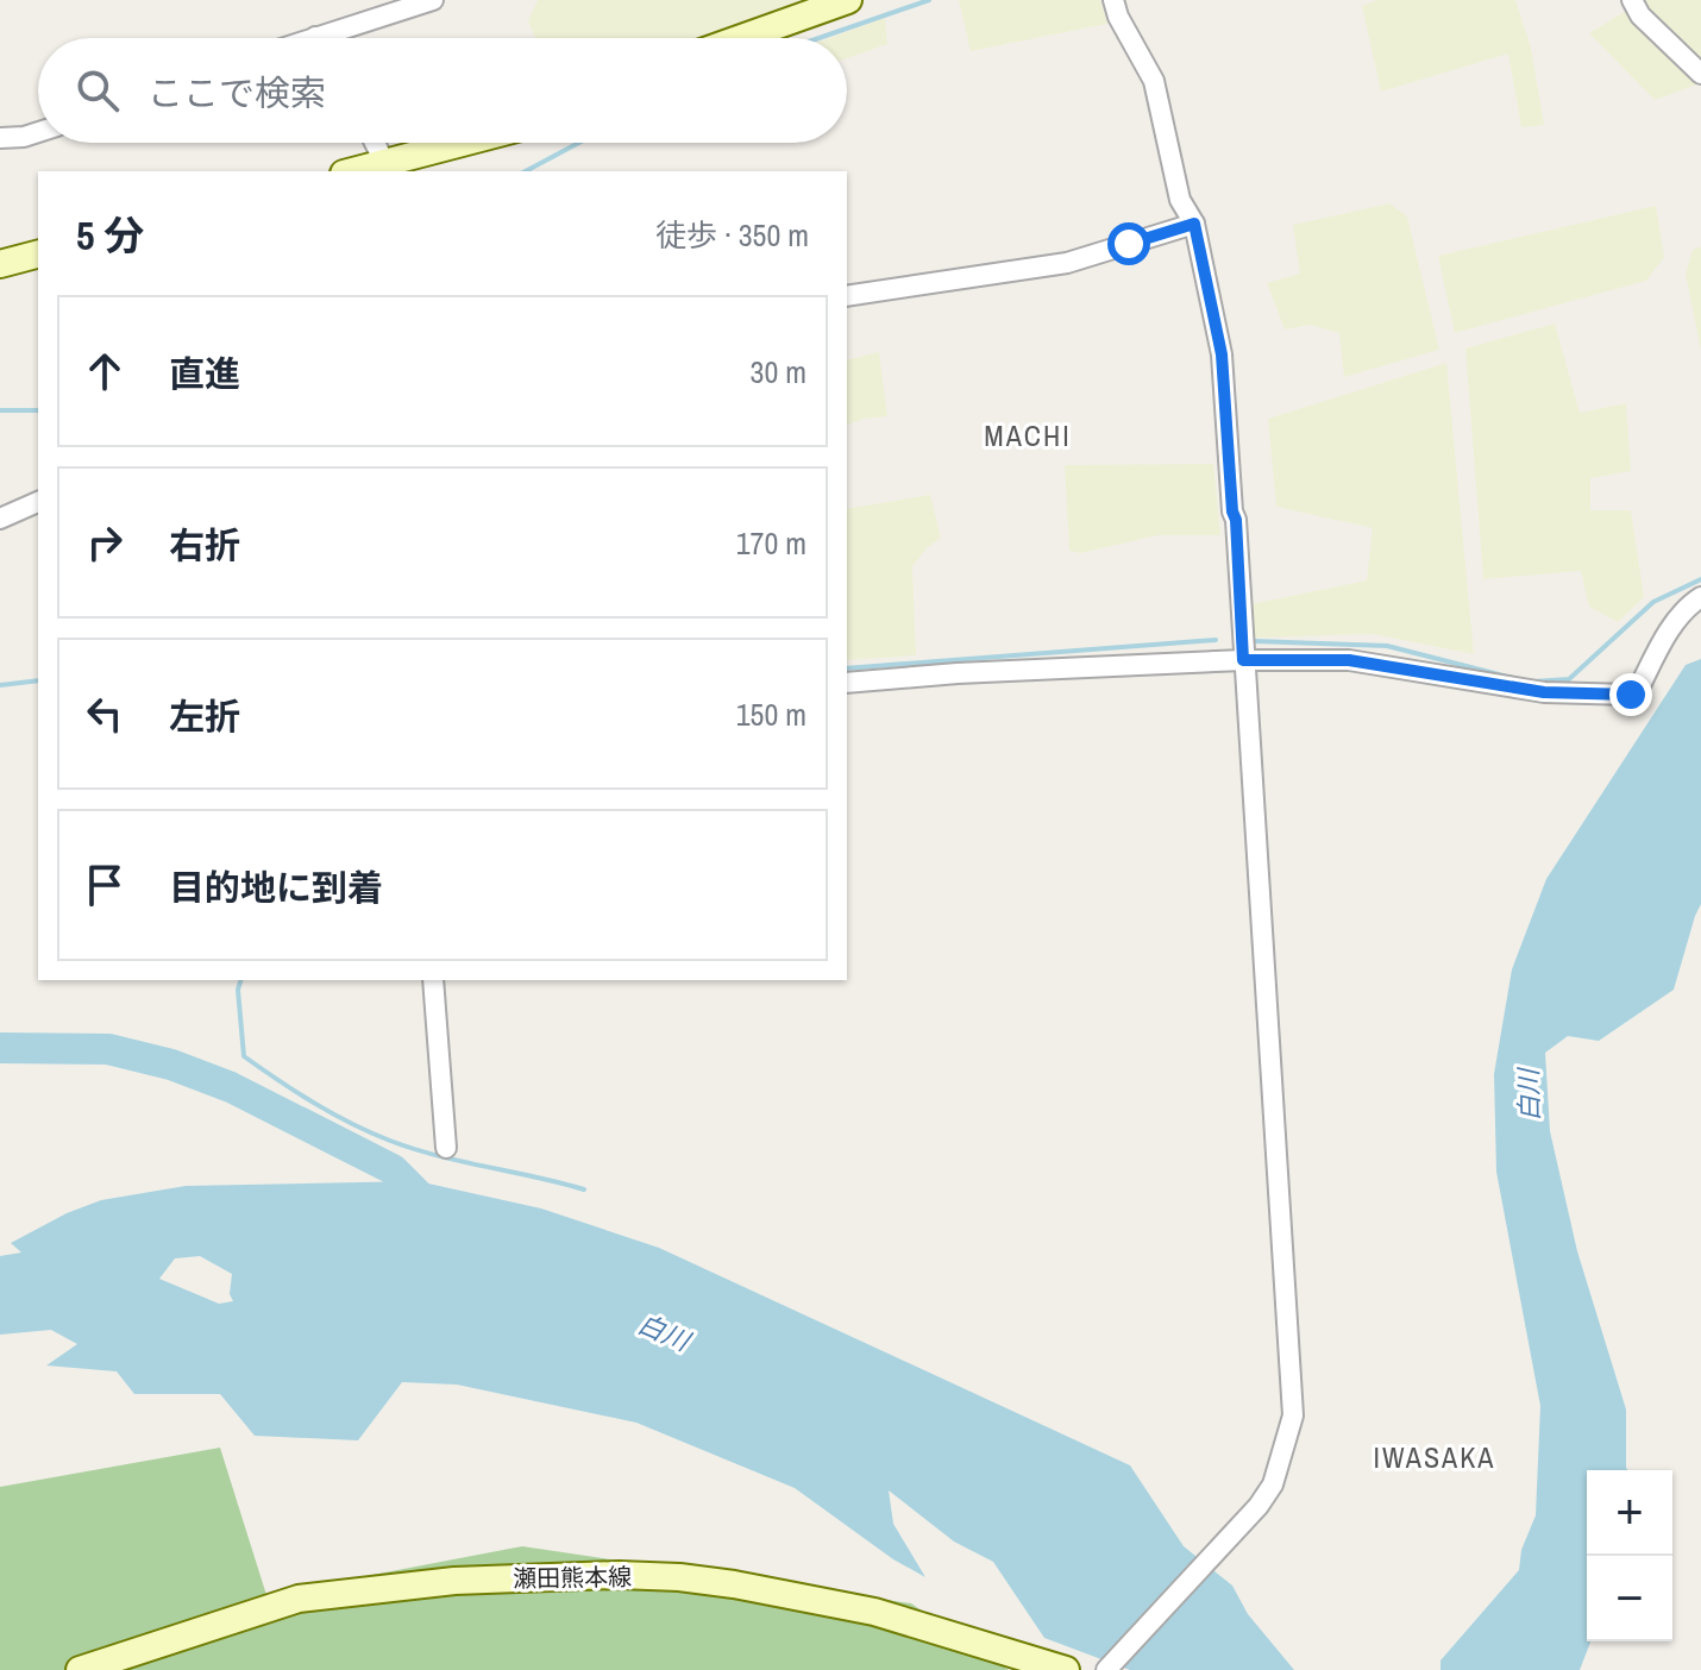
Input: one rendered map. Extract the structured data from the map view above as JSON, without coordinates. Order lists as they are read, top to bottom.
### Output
{
  "streets": {
    "main road": ["瀬田熊本線"]
  },
  "districts": ["MACHI", "IWASAKA"],
  "water": ["白川"],
  "page": {
    "search": "ここで検索",
    "heading": ["5 分", "徒歩 · 350 m"],
    "list": [
      ["直進", "30 m"],
      ["右折", "170 m"],
      ["左折", "150 m"],
      "目的地に到着"
    ],
    "map_buttons": ["+", "−"]
  }
}
